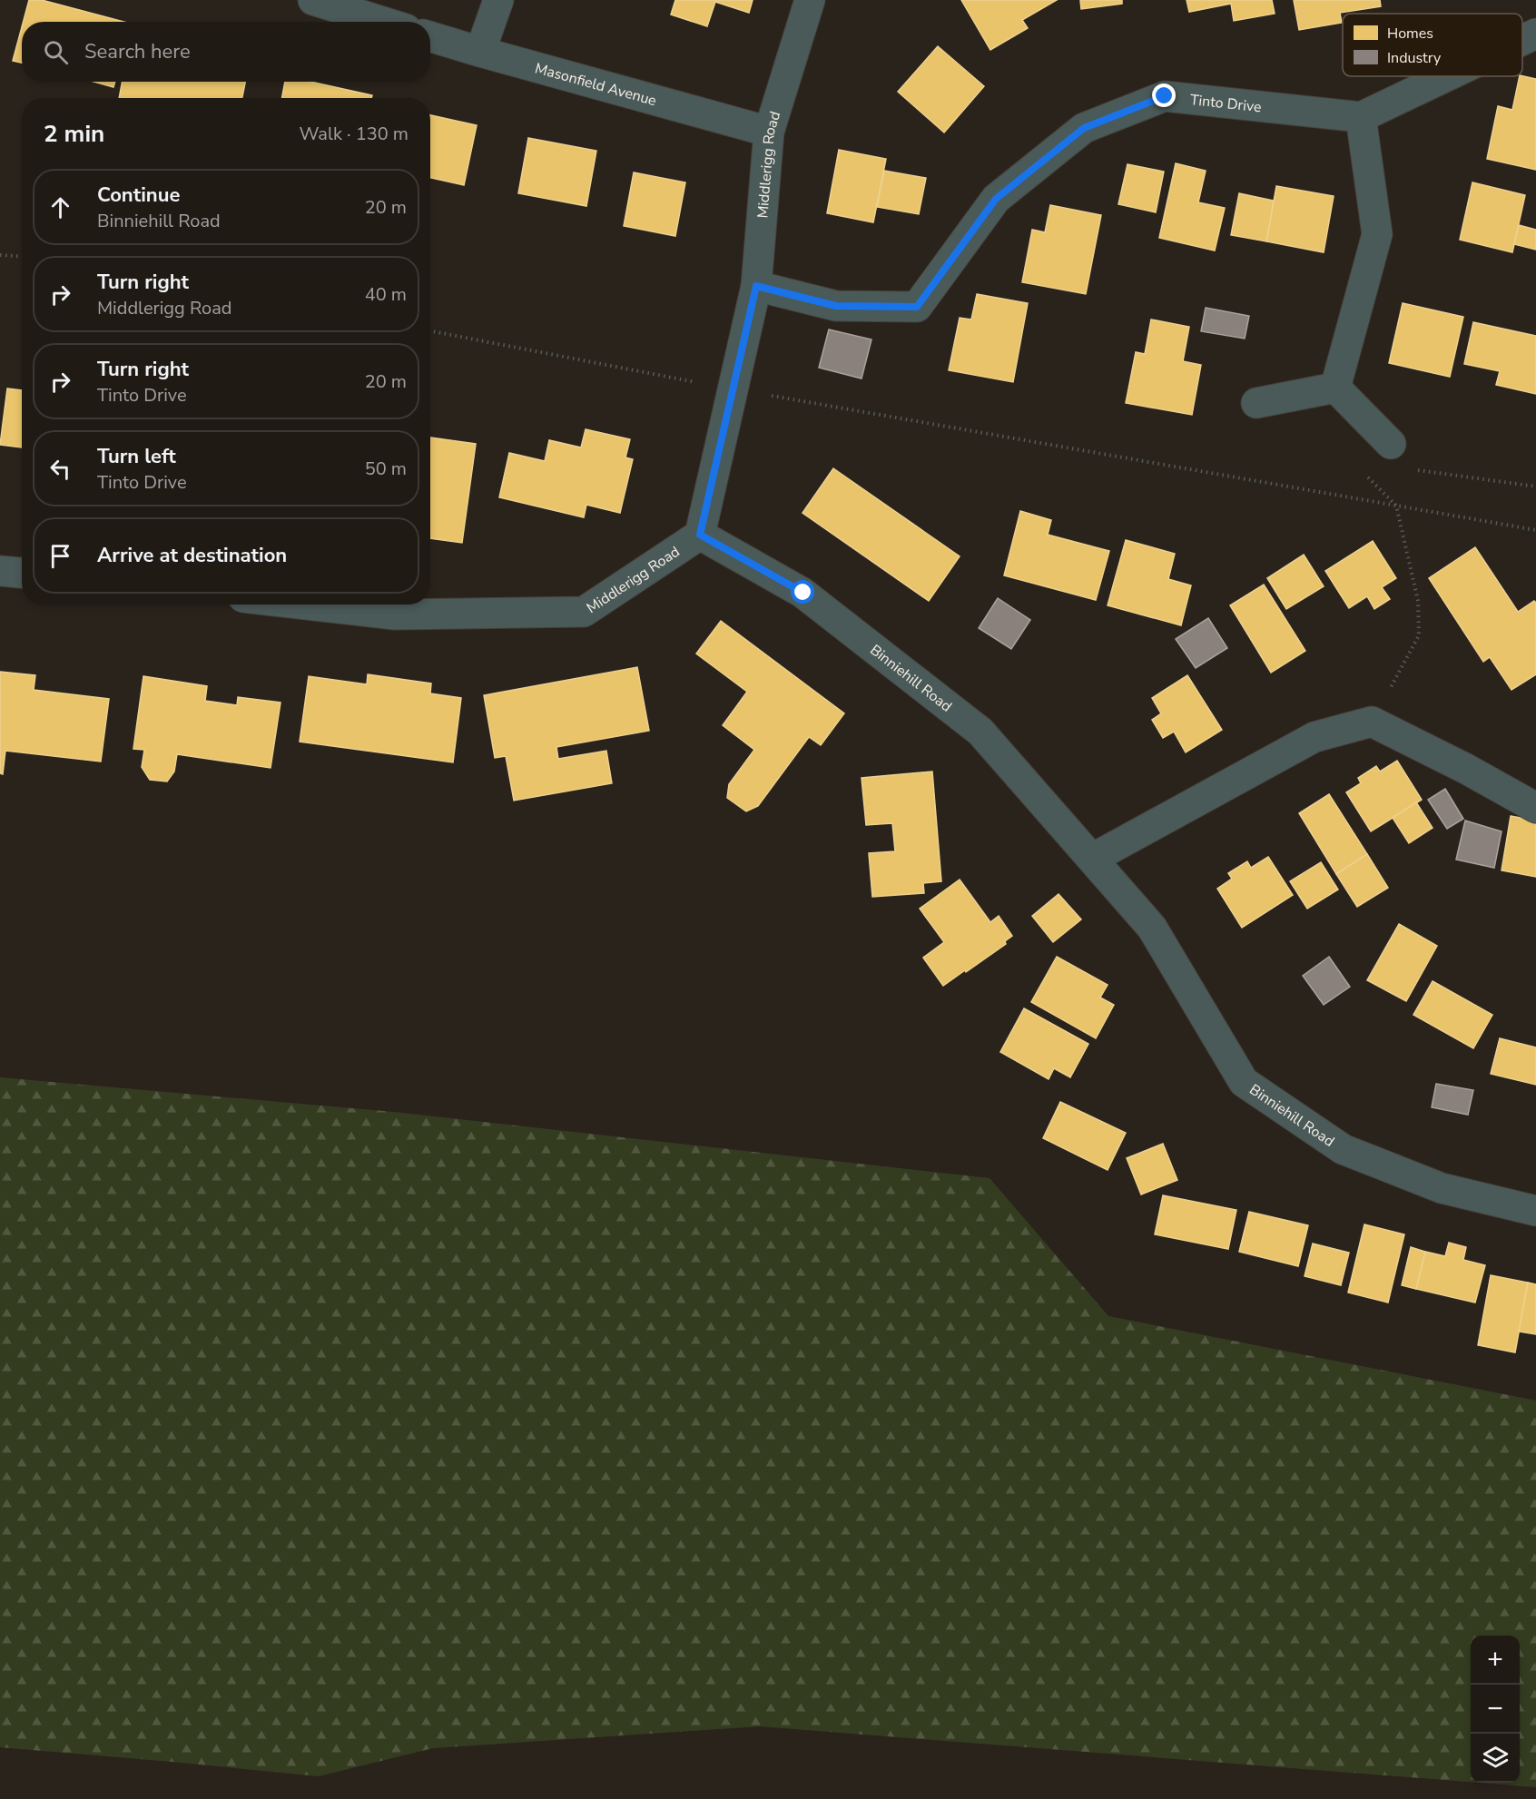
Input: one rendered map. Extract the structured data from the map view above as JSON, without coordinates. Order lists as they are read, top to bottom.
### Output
{
  "streets": {
    "street": [
      "Masonfield Avenue",
      "Tinto Drive",
      "Middlerigg Road",
      "Binniehill Road"
    ]
  },
  "crossings": [
    ["Masonfield Avenue", "Middlerigg Road"],
    ["Tinto Drive", "Middlerigg Road"],
    ["Middlerigg Road", "Binniehill Road"]
  ],
  "legend": ["Homes", "Industry"],
  "page": {
    "search": "Search here",
    "heading": ["2 min", "Walk · 130 m"],
    "list": [
      ["Continue", "Binniehill Road", "20 m"],
      ["Turn right", "Middlerigg Road", "40 m"],
      ["Turn right", "Tinto Drive", "20 m"],
      ["Turn left", "Tinto Drive", "50 m"],
      "Arrive at destination"
    ],
    "map_buttons": ["+", "−"]
  }
}
